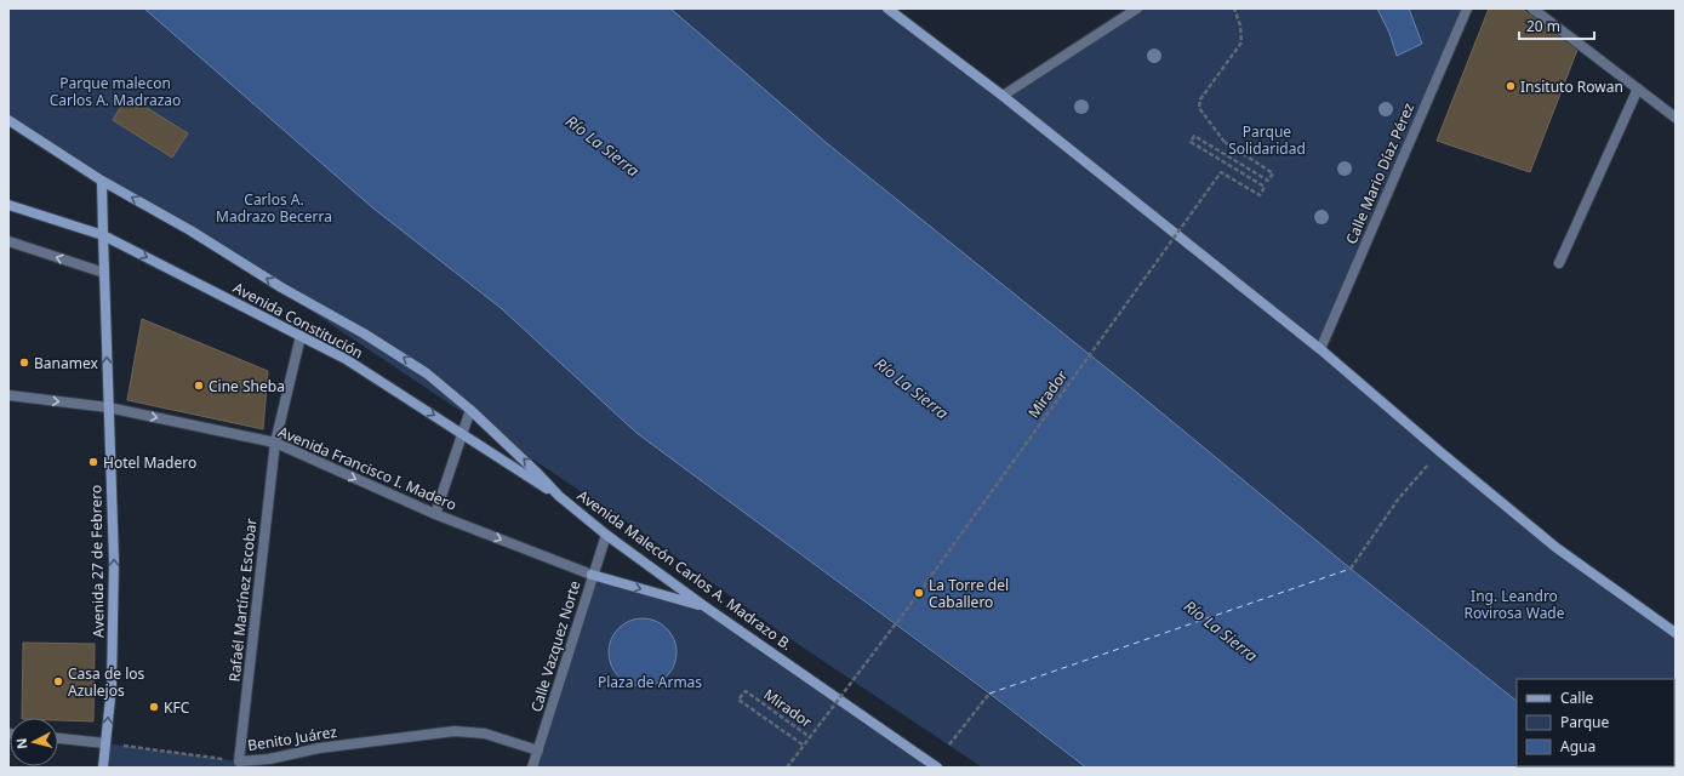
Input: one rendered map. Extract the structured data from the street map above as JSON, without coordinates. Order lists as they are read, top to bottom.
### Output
{
  "streets": {
    "main road": [
      "Avenida Constitución",
      "Avenida Francisco I. Madero",
      "Avenida 27 de Febrero",
      "Avenida Malecón Carlos A. Madrazo B."
    ],
    "street": [
      "Calle Mario Díaz Pérez",
      "Rafaél Martínez Escobar",
      "Calle Vazquez Norte",
      "Benito Juárez"
    ],
    "path": ["Mirador"]
  },
  "crossings": [
    ["Avenida Constitución", "Avenida 27 de Febrero"],
    ["Avenida Constitución", "Avenida Malecón Carlos A. Madrazo B."],
    ["Avenida Constitución", "Rafaél Martínez Escobar"],
    ["Avenida Francisco I. Madero", "Avenida 27 de Febrero"],
    ["Avenida Francisco I. Madero", "Avenida Malecón Carlos A. Madrazo B."],
    ["Avenida Francisco I. Madero", "Rafaél Martínez Escobar"],
    ["Avenida Francisco I. Madero", "Calle Vazquez Norte"],
    ["Avenida 27 de Febrero", "Avenida Malecón Carlos A. Madrazo B."],
    ["Avenida 27 de Febrero", "Benito Juárez"],
    ["Avenida Malecón Carlos A. Madrazo B.", "Calle Vazquez Norte"],
    ["Rafaél Martínez Escobar", "Benito Juárez"],
    ["Calle Vazquez Norte", "Benito Juárez"]
  ],
  "one_way": [
    "Avenida Constitución",
    "Avenida Francisco I. Madero",
    "Avenida 27 de Febrero",
    "Avenida Malecón Carlos A. Madrazo B."
  ],
  "water": ["Río La Sierra"],
  "parks": [
    "Parque malecon Carlos A. Madrazao",
    "Parque Solidaridad",
    "Carlos A. Madrazo Becerra",
    "Ing. Leandro Rovirosa Wade",
    "Plaza de Armas"
  ],
  "places": [
    "Insituto Rowan",
    "Banamex",
    "Cine Sheba",
    "Hotel Madero",
    "La Torre del Caballero",
    "Casa de los Azulejos",
    "KFC"
  ],
  "legend": ["Calle", "Parque", "Agua"],
  "scale_bar": "20 m",
  "north": "left"
}
